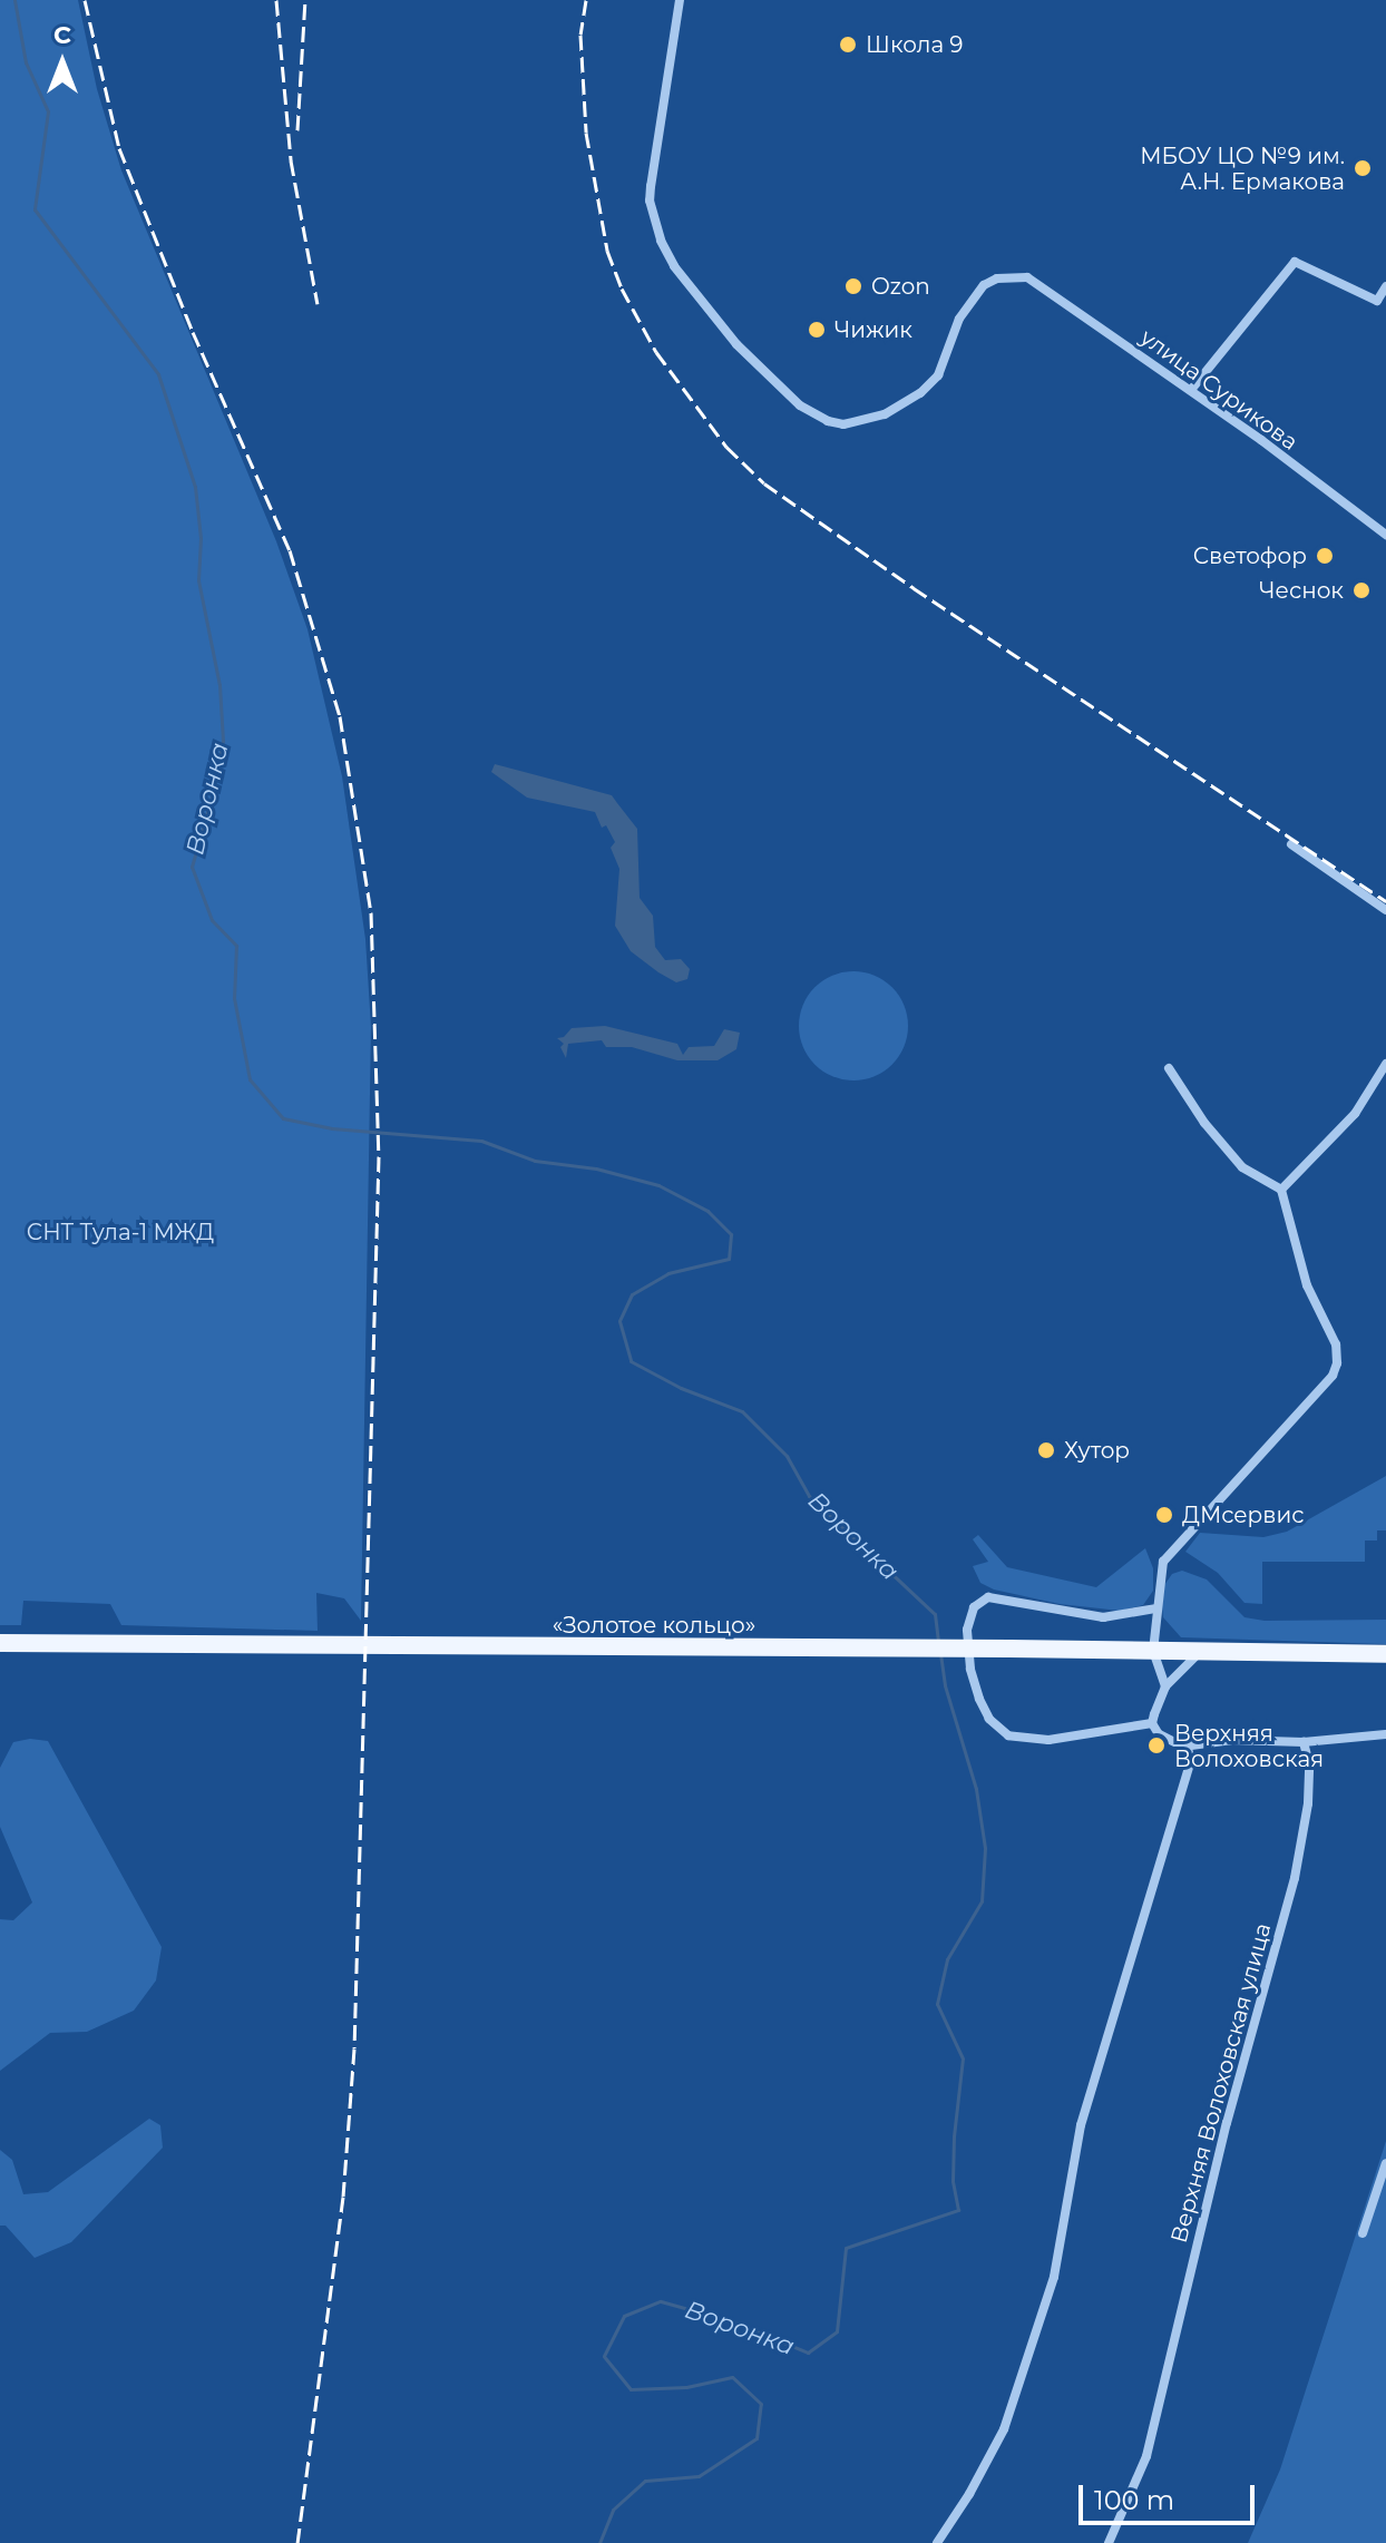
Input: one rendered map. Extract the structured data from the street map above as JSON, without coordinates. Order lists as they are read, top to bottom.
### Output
{
  "streets": {
    "main road": ["«Золотое кольцо»"],
    "street": ["улица Сурикова", "Верхняя Волоховская улица"]
  },
  "water": ["Воронка"],
  "parks": ["СНТ Тула-1 МЖД"],
  "places": [
    "Школа 9",
    "МБОУ ЦО №9 им. А.Н. Ермакова",
    "Ozon",
    "Чижик",
    "Светофор",
    "Чеснок",
    "Хутор",
    "ДМсервис",
    "Верхняя Волоховская"
  ],
  "scale_bar": "100 m",
  "north": "top"
}
